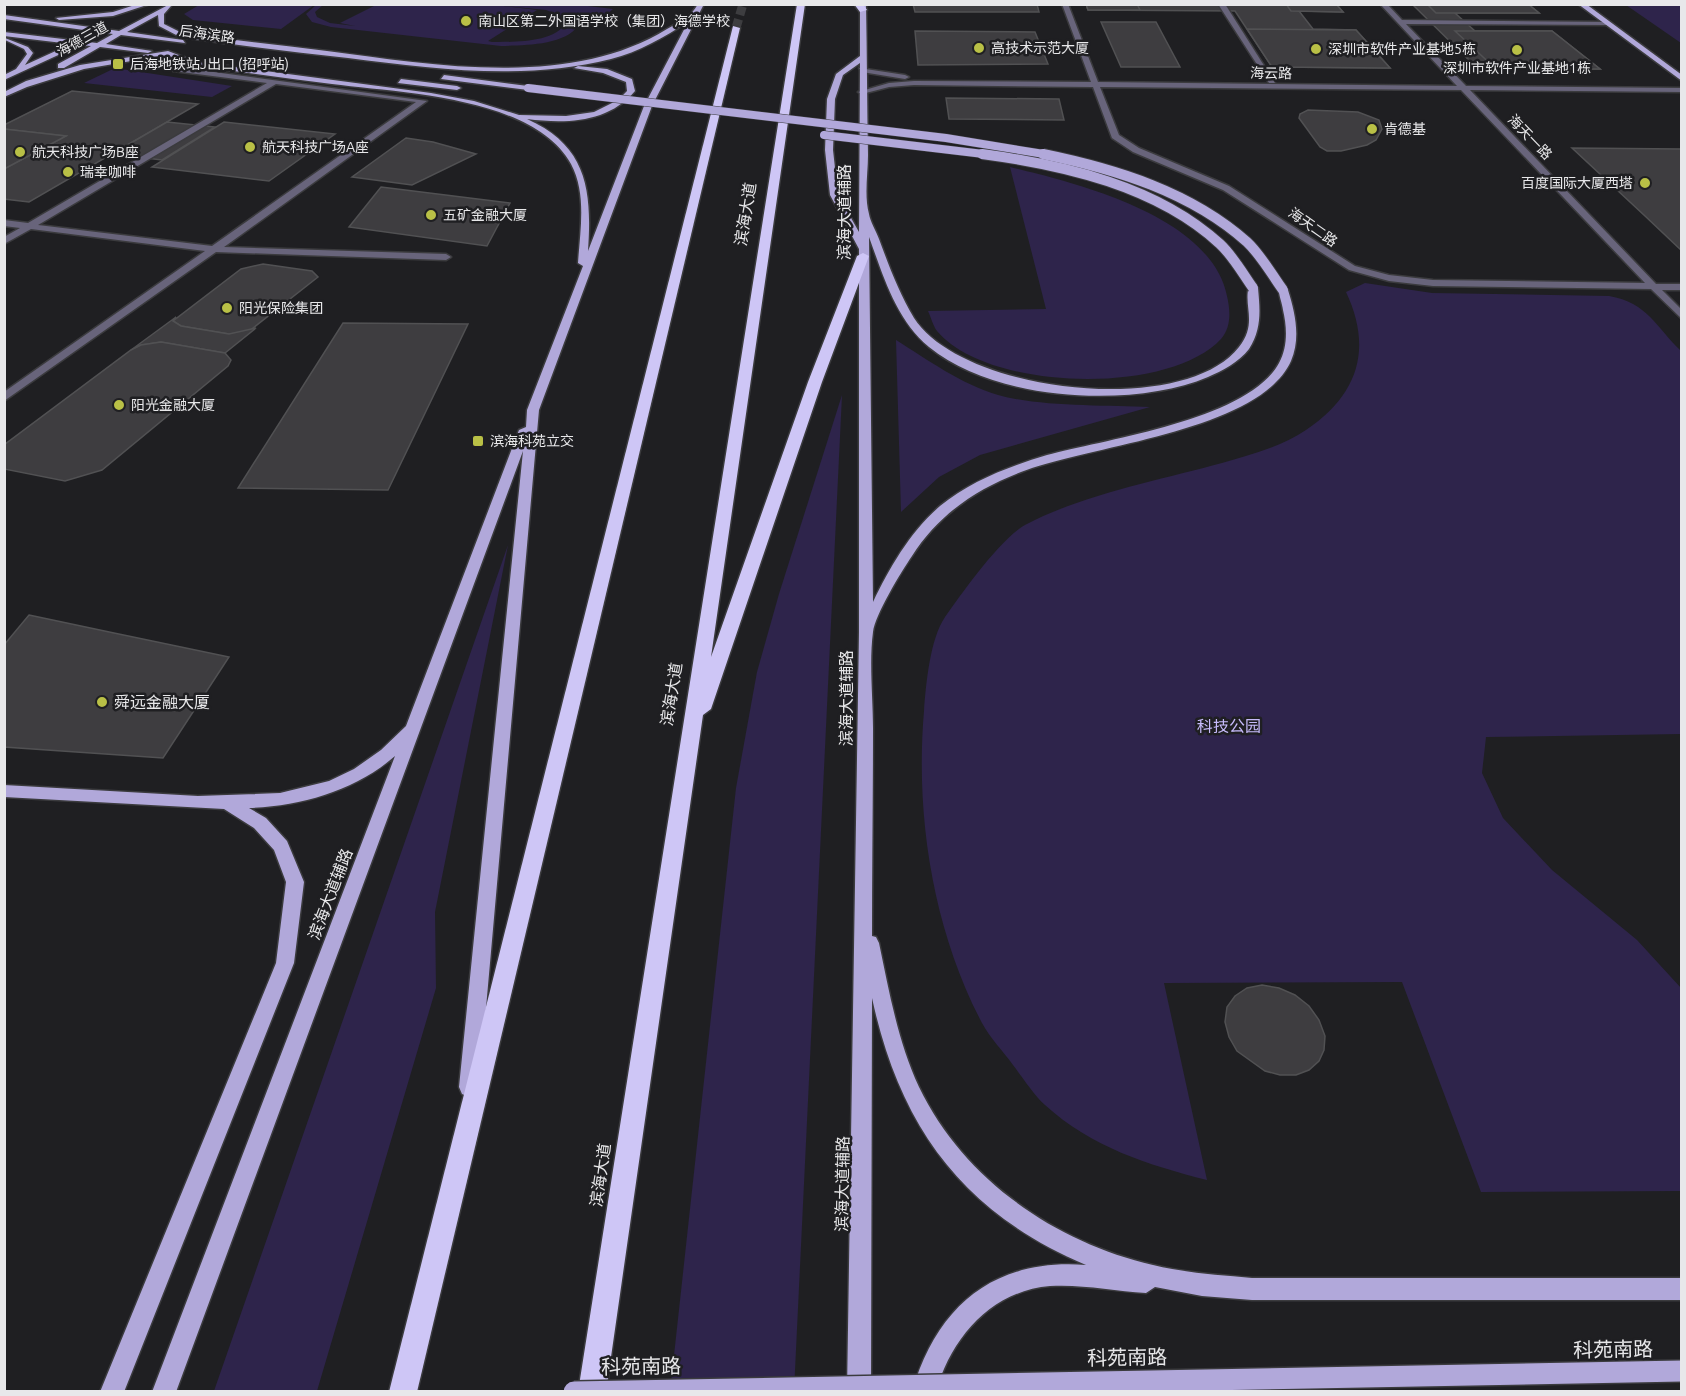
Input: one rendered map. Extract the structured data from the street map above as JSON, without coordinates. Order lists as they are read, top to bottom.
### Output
{
  "streets": {
    "highway": ["滨海大道"],
    "main road": [
      "后海滨路",
      "海德三道",
      "滨海大道辅路",
      "科苑南路"
    ],
    "street": ["海云路", "海天一路", "海天二路"]
  },
  "crossings": [
    ["后海滨路", "海德三道"],
    ["海云路", "海天一路"],
    ["海云路", "滨海大道辅路"],
    ["海云路", "海天二路"],
    ["海天一路", "海天二路"]
  ],
  "parks": ["科技公园"],
  "places": {
    "other": [
      "南山区第二外国语学校（集团）海德学校",
      "高技术示范大厦",
      "深圳市软件产业基地5栋",
      "深圳市软件产业基地1栋",
      "肯德基",
      "航天科技广场A座",
      "航天科技广场B座",
      "瑞幸咖啡",
      "百度国际大厦西塔",
      "五矿金融大厦",
      "阳光保险集团",
      "阳光金融大厦",
      "舜远金融大厦"
    ],
    "transit": ["后海地铁站J出口 (招呼站)", "滨海科苑立交"]
  }
}
